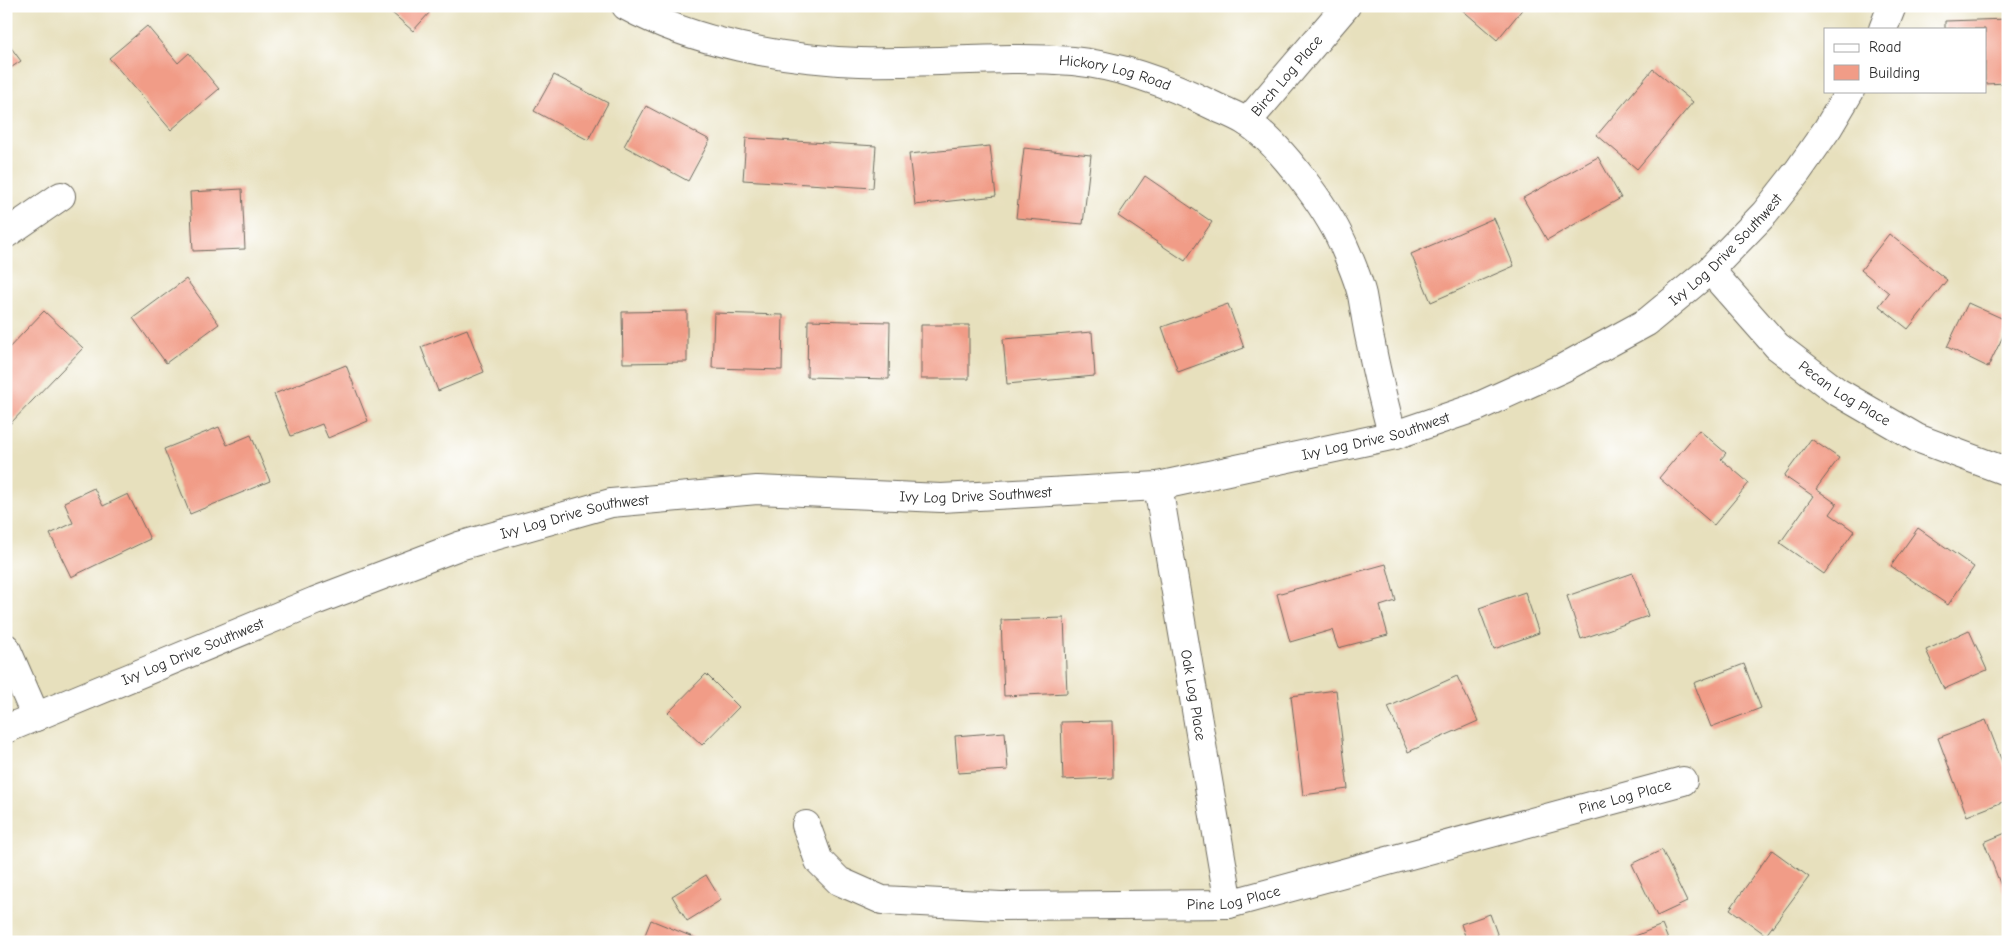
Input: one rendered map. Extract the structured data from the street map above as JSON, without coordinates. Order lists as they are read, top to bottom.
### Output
{
  "streets": {
    "street": [
      "Hickory Log Road",
      "Birch Log Place",
      "Ivy Log Drive Southwest",
      "Pecan Log Place",
      "Oak Log Place",
      "Pine Log Place"
    ]
  },
  "crossings": [
    ["Hickory Log Road", "Birch Log Place"],
    ["Hickory Log Road", "Ivy Log Drive Southwest"],
    ["Ivy Log Drive Southwest", "Pecan Log Place"],
    ["Ivy Log Drive Southwest", "Oak Log Place"],
    ["Oak Log Place", "Pine Log Place"]
  ],
  "legend": ["Road", "Building"]
}
